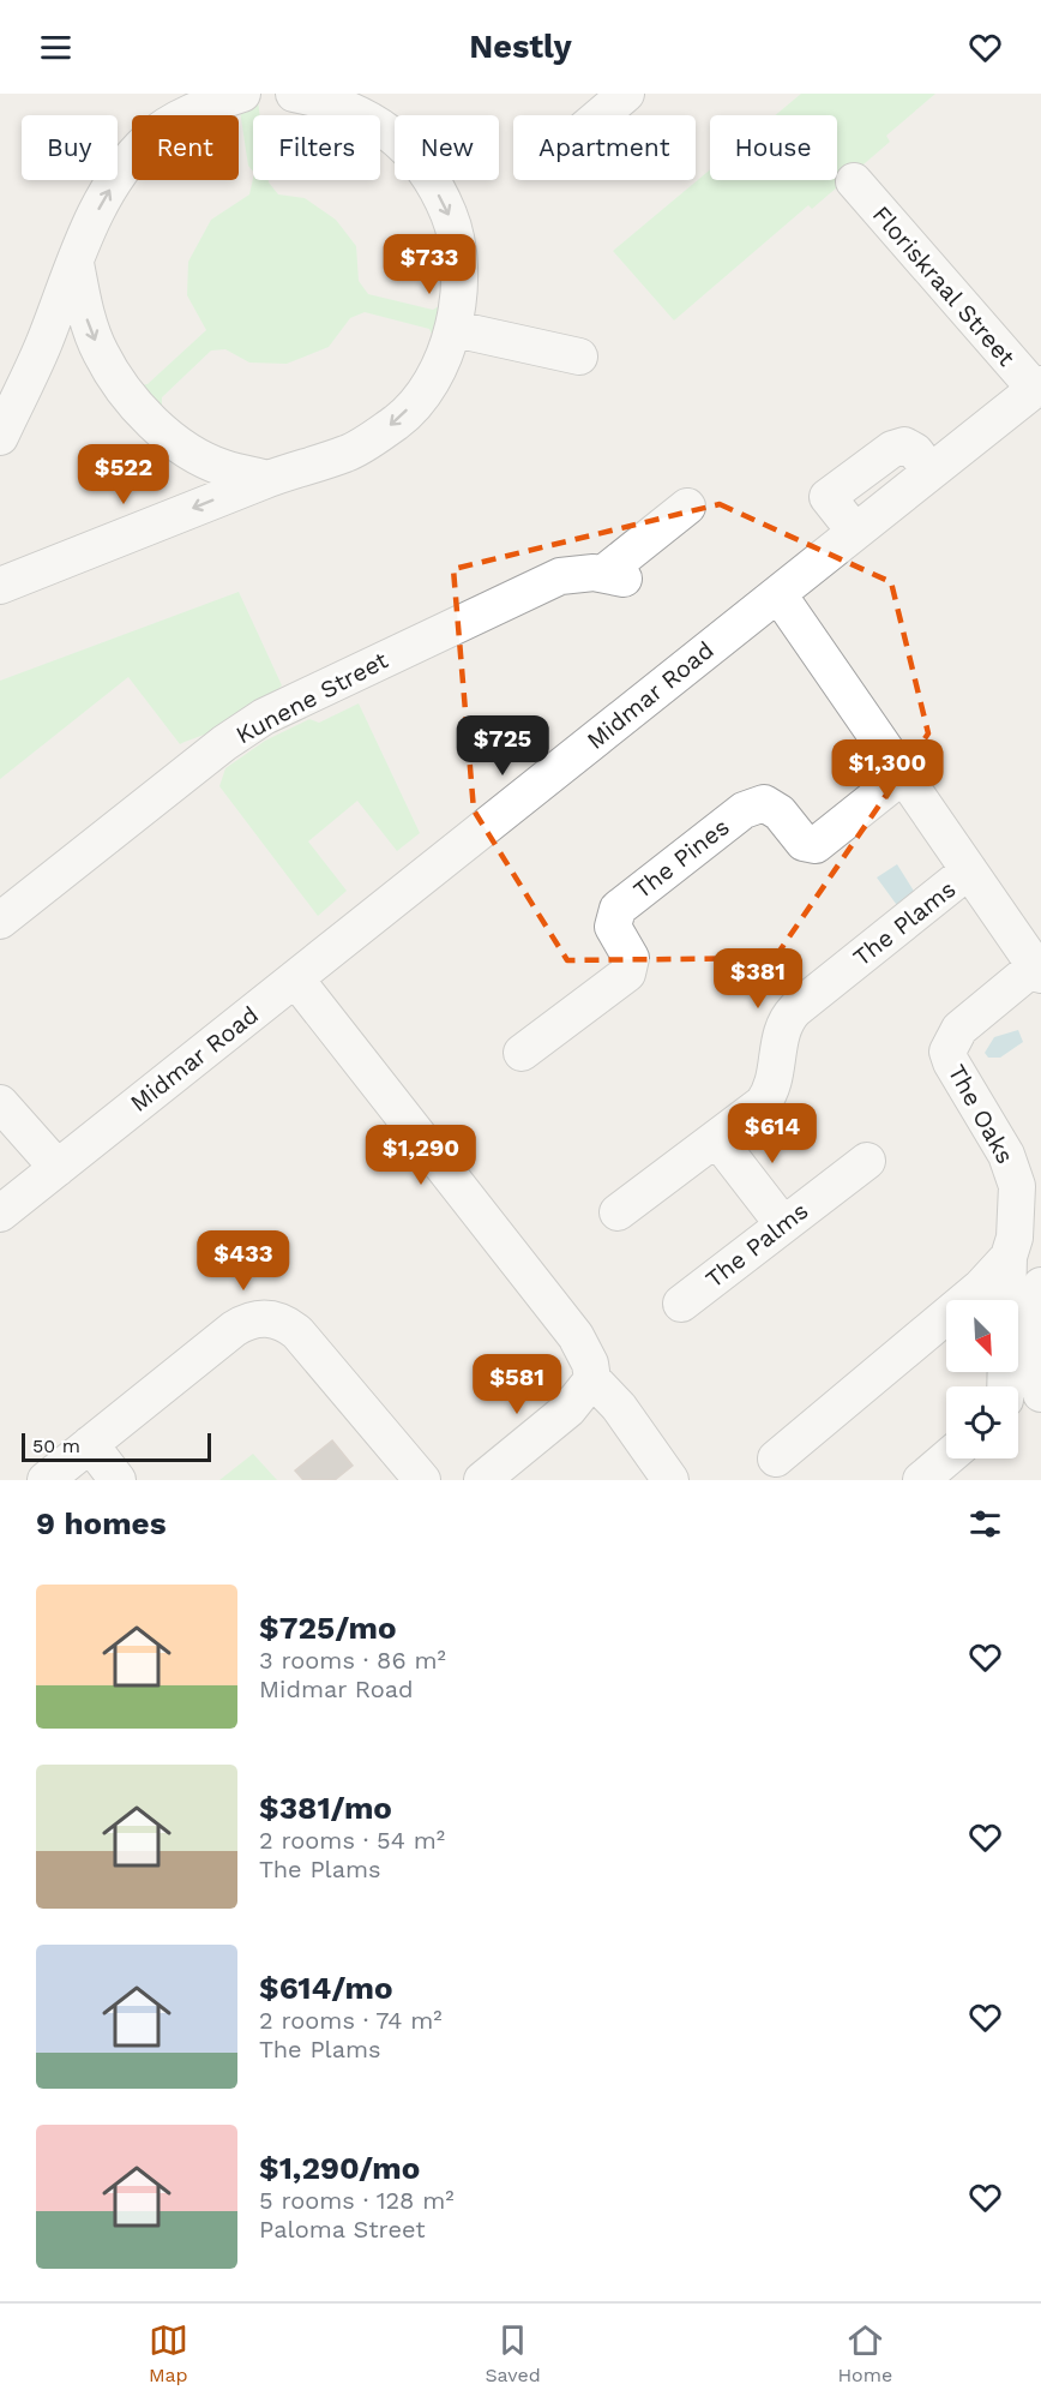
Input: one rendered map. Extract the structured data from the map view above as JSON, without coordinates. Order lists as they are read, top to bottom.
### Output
{
  "streets": {
    "street": [
      "Floriskraal Street",
      "Midmar Road",
      "Kunene Street",
      "The Pines",
      "The Plams",
      "The Oaks",
      "The Palms"
    ]
  },
  "crossings": [
    ["Floriskraal Street", "Midmar Road"]
  ],
  "scale_bar": "50 m",
  "north": "bottom right",
  "page": {
    "header": "Nestly",
    "chip": [
      "Buy",
      "Rent",
      "Filters",
      "New",
      "Apartment",
      "House"
    ],
    "price": [
      "$733",
      "$522",
      "$725",
      "$1,300",
      "$381",
      "$614",
      "$1,290",
      "$433",
      "$581"
    ],
    "scale": "50 m",
    "heading": "9 homes",
    "list": [
      {
        "name": "$725/mo",
        "note": "3 rooms · 86 m² · Midmar Road"
      },
      {
        "name": "$381/mo",
        "note": "2 rooms · 54 m² · The Plams"
      },
      {
        "name": "$614/mo",
        "note": "2 rooms · 74 m² · The Plams"
      },
      {
        "name": "$1,290/mo",
        "note": "5 rooms · 128 m² · Paloma Street"
      }
    ],
    "tabs": ["Map", "Saved", "Home"]
  }
}
